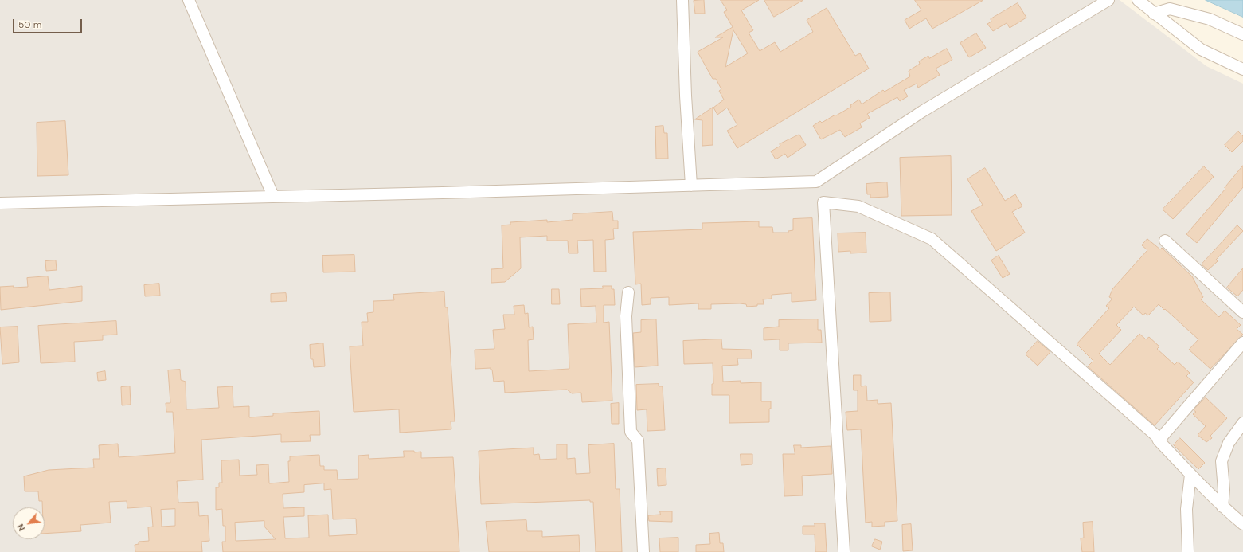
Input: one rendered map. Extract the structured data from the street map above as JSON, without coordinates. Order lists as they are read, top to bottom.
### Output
{
  "scale_bar": "50 m",
  "north": "bottom left"
}
